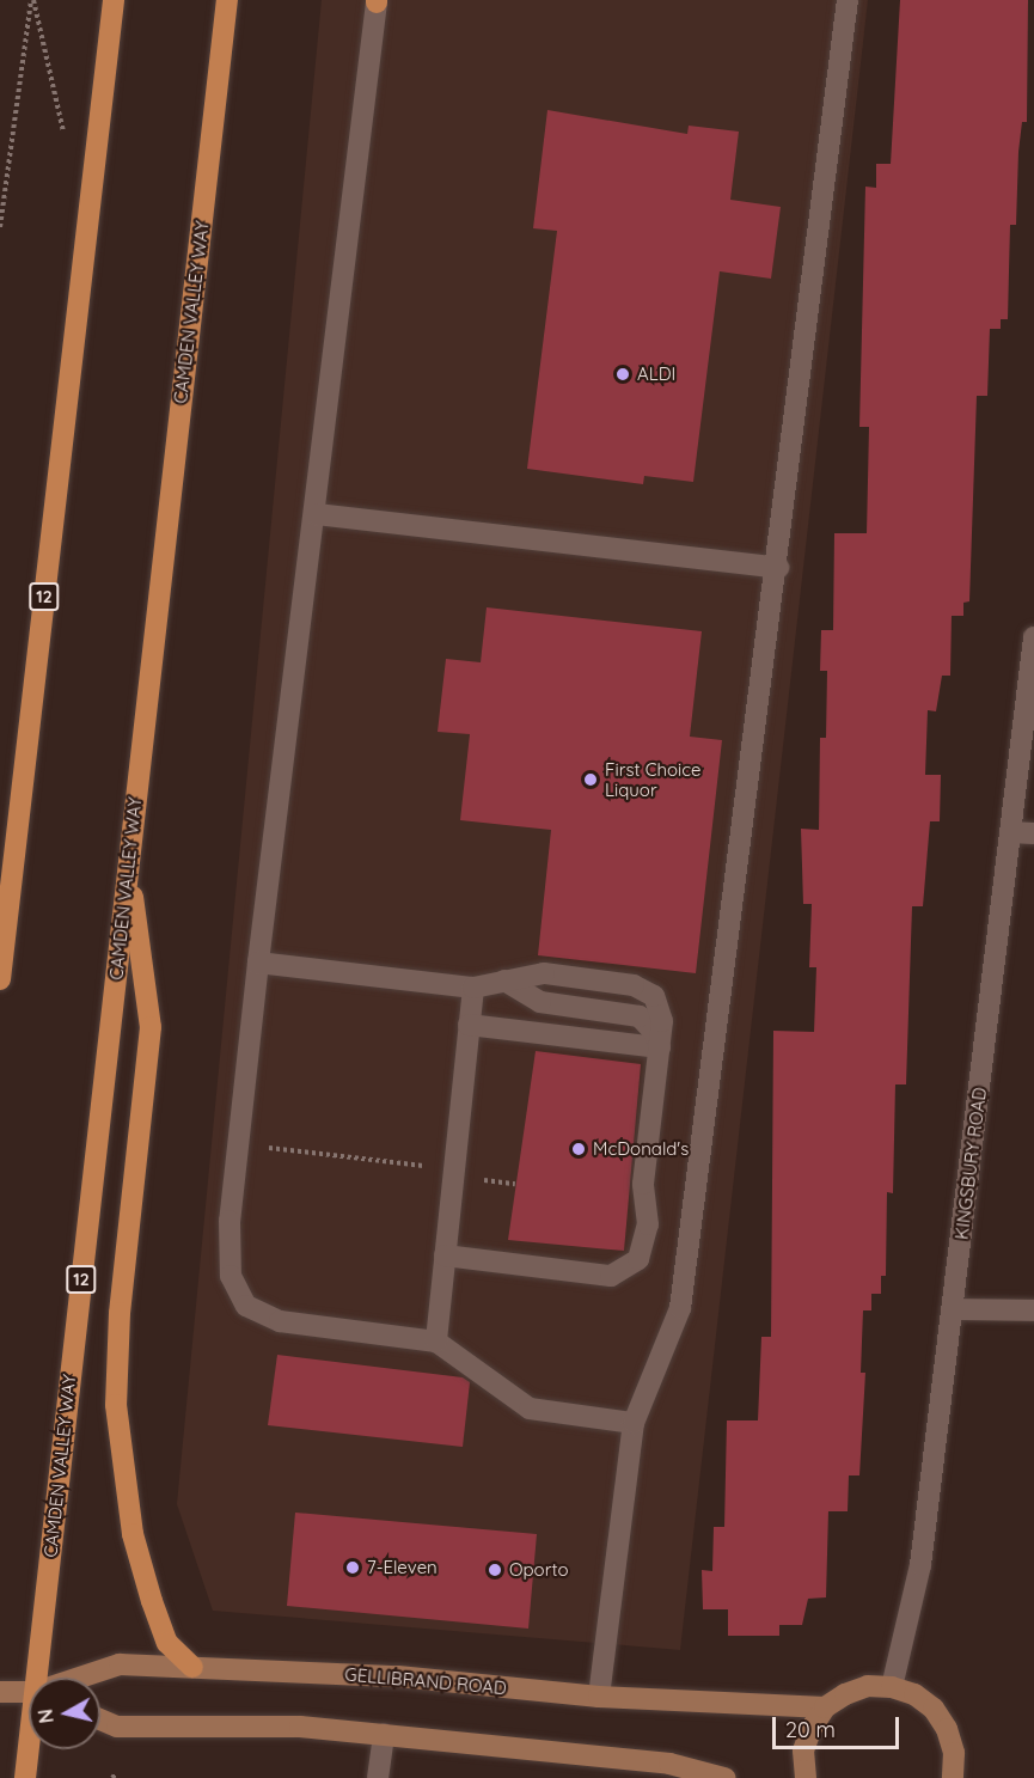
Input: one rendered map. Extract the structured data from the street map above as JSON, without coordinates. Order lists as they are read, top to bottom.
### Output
{
  "streets": {
    "main road": ["CAMDEN VALLEY WAY", "12"],
    "street": ["KINGSBURY ROAD", "GELLIBRAND ROAD"]
  },
  "places": [
    "ALDI",
    "First Choice Liquor",
    "McDonald's",
    "7-Eleven",
    "Oporto"
  ],
  "scale_bar": "20 m",
  "north": "left"
}
